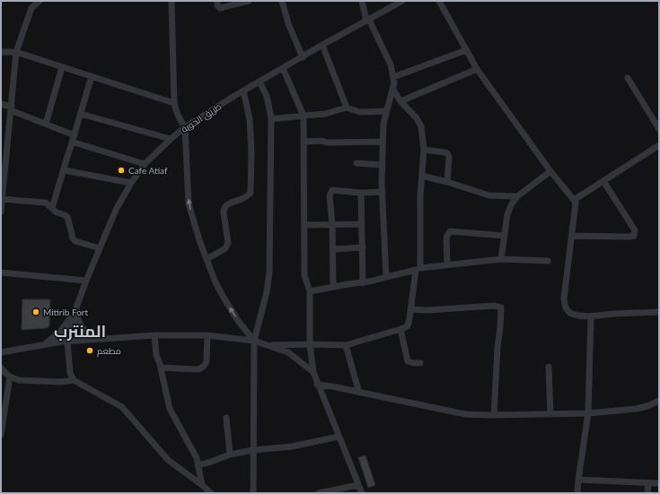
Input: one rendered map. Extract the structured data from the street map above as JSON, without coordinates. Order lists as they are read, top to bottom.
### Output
{
  "streets": {
    "street": ["طريق الحوية"]
  },
  "districts": ["المنترب"],
  "places": ["Cafe Atiaf", "Mitirib Fort", "مطعم"]
}
